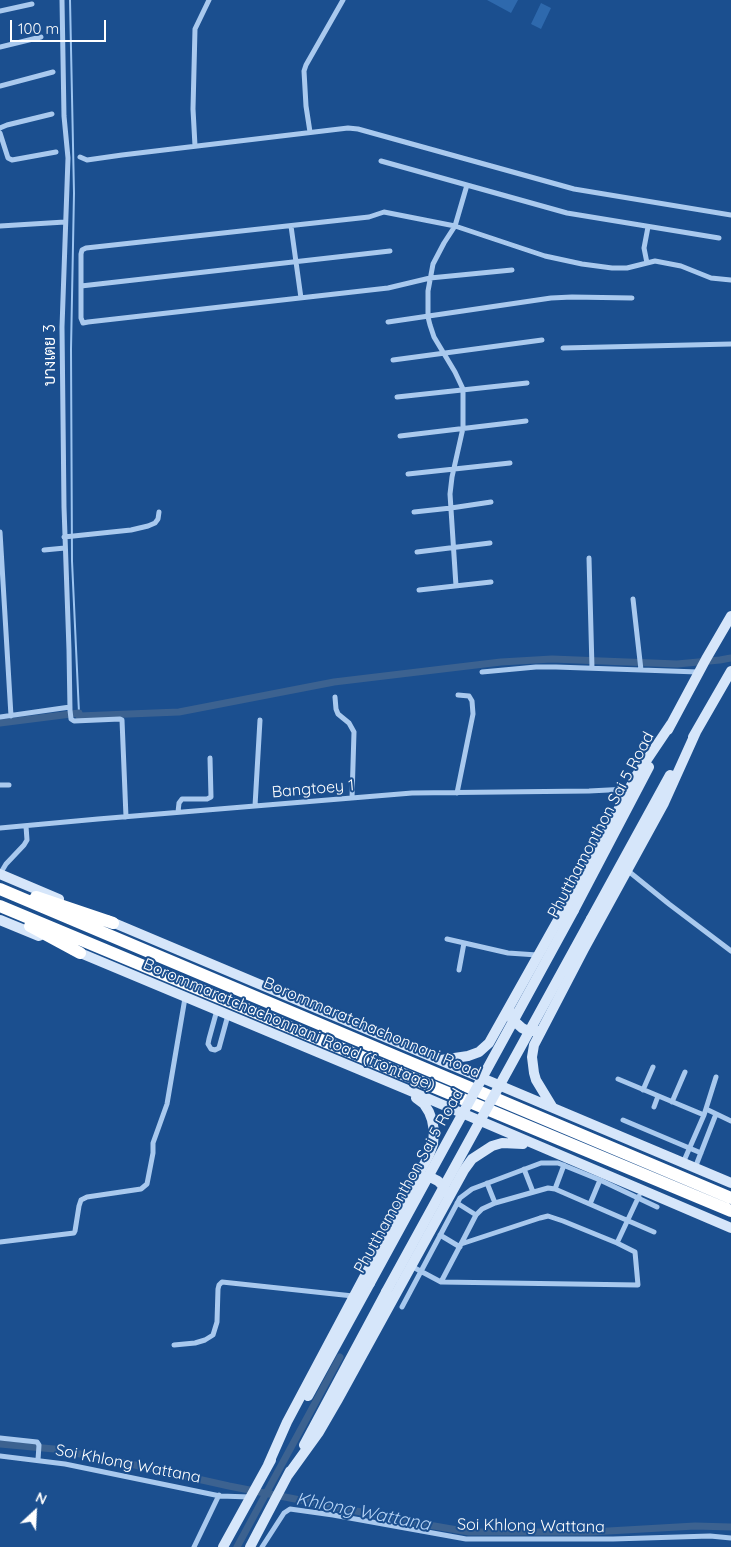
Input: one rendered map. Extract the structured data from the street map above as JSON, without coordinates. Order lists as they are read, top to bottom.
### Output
{
  "streets": {
    "highway": ["Borommaratchachonnani Road"],
    "main road": ["Phutthamonthon Sai 5 Road", "Borommaratchachonnani Road (frontage)"],
    "street": ["บางเตย 3", "Bangtoey 1", "Soi Khlong Wattana"]
  },
  "crossings": [
    ["บางเตย 3", "Bangtoey 1"],
    ["Phutthamonthon Sai 5 Road", "Soi Khlong Wattana"]
  ],
  "water": ["Khlong Wattana"],
  "scale_bar": "100 m",
  "north": "top right"
}
